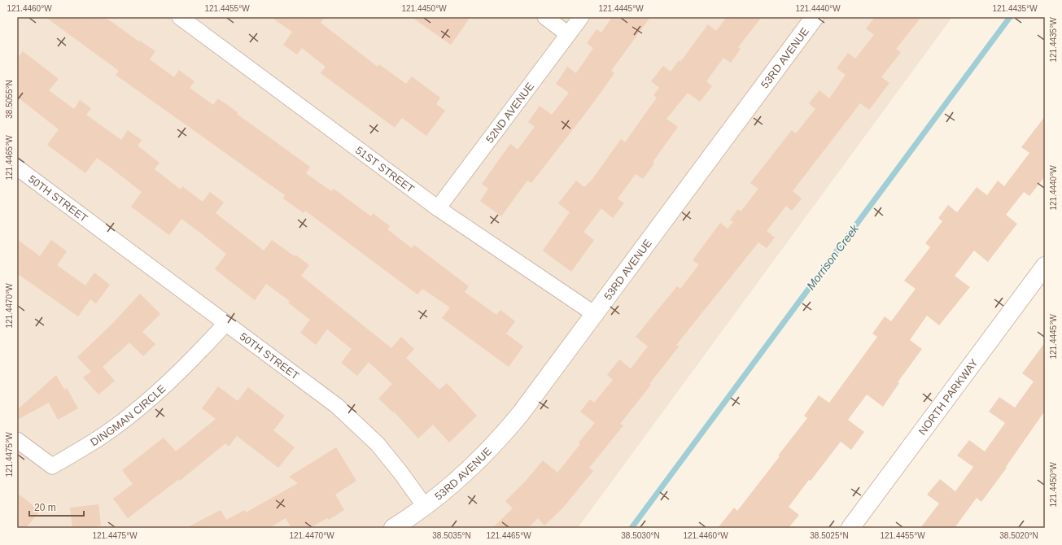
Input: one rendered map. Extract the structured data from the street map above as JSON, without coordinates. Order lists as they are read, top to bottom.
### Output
{
  "streets": {
    "street": [
      "53RD AVENUE",
      "52ND AVENUE",
      "51ST STREET",
      "50TH STREET",
      "NORTH PARKWAY",
      "DINGMAN CIRCLE"
    ]
  },
  "crossings": [
    ["53RD AVENUE", "51ST STREET"],
    ["53RD AVENUE", "50TH STREET"],
    ["52ND AVENUE", "51ST STREET"],
    ["50TH STREET", "DINGMAN CIRCLE"]
  ],
  "water": ["Morrison Creek"],
  "scale_bar": "20 m",
  "coordinates": [
    "121.4460°W",
    "121.4455°W",
    "121.4450°W",
    "121.4445°W",
    "121.4440°W",
    "121.4435°W",
    "38.5055°N",
    "121.4465°W",
    "121.4470°W",
    "121.4475°W",
    "38.5035°N",
    "38.5030°N",
    "38.5025°N",
    "38.5020°N"
  ]
}
